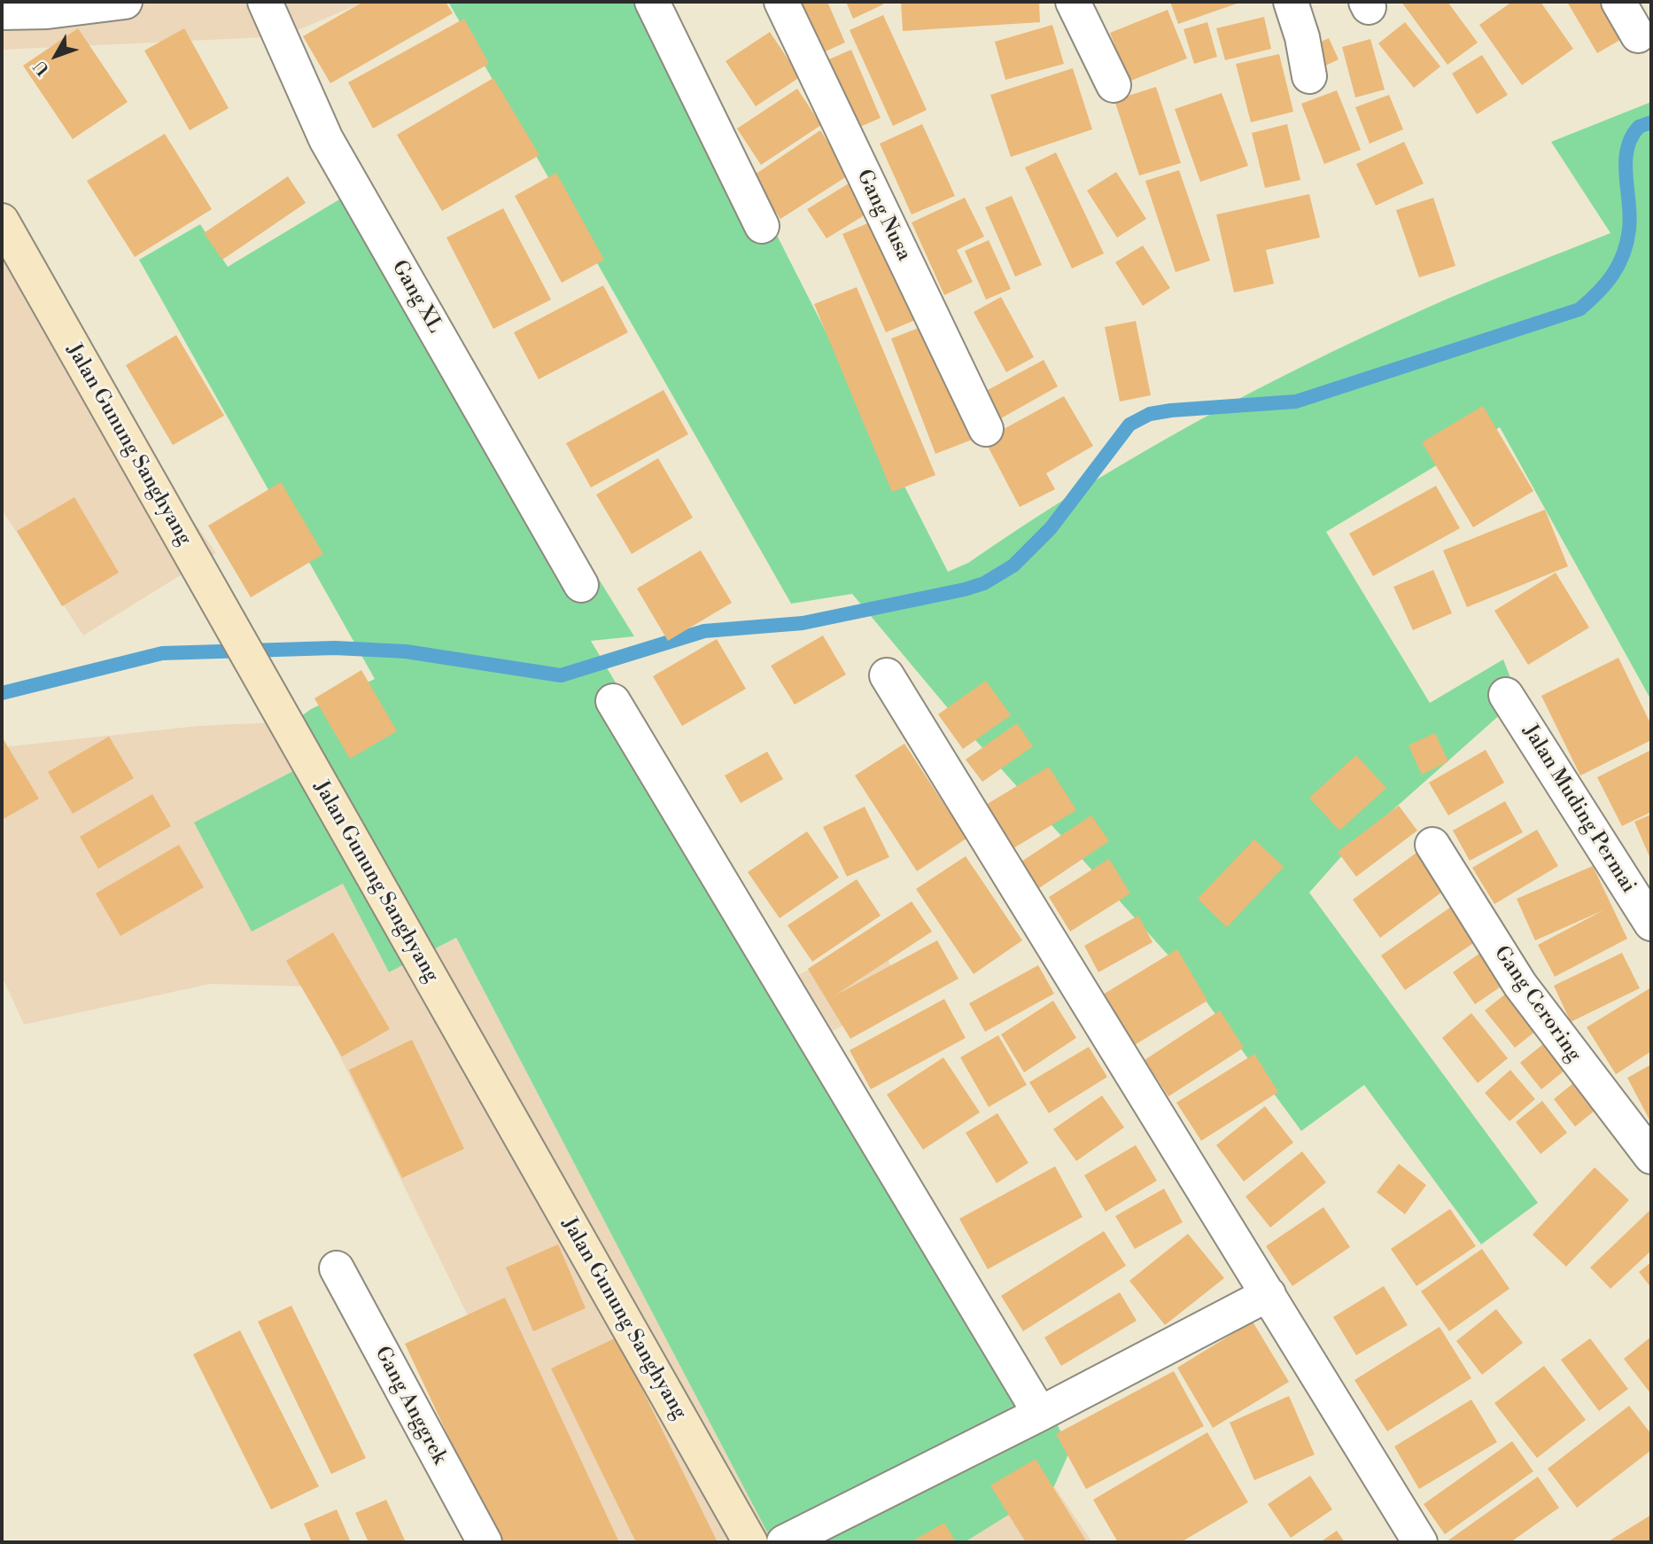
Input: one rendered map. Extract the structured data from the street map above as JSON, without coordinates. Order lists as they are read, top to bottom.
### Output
{
  "streets": {
    "main road": ["Jalan Gunung Sanghyang"],
    "street": [
      "Gang Nusa",
      "Gang XL",
      "Jalan Muding Permai",
      "Gang Ceroring",
      "Gang Anggrek"
    ]
  },
  "north": "bottom left"
}
